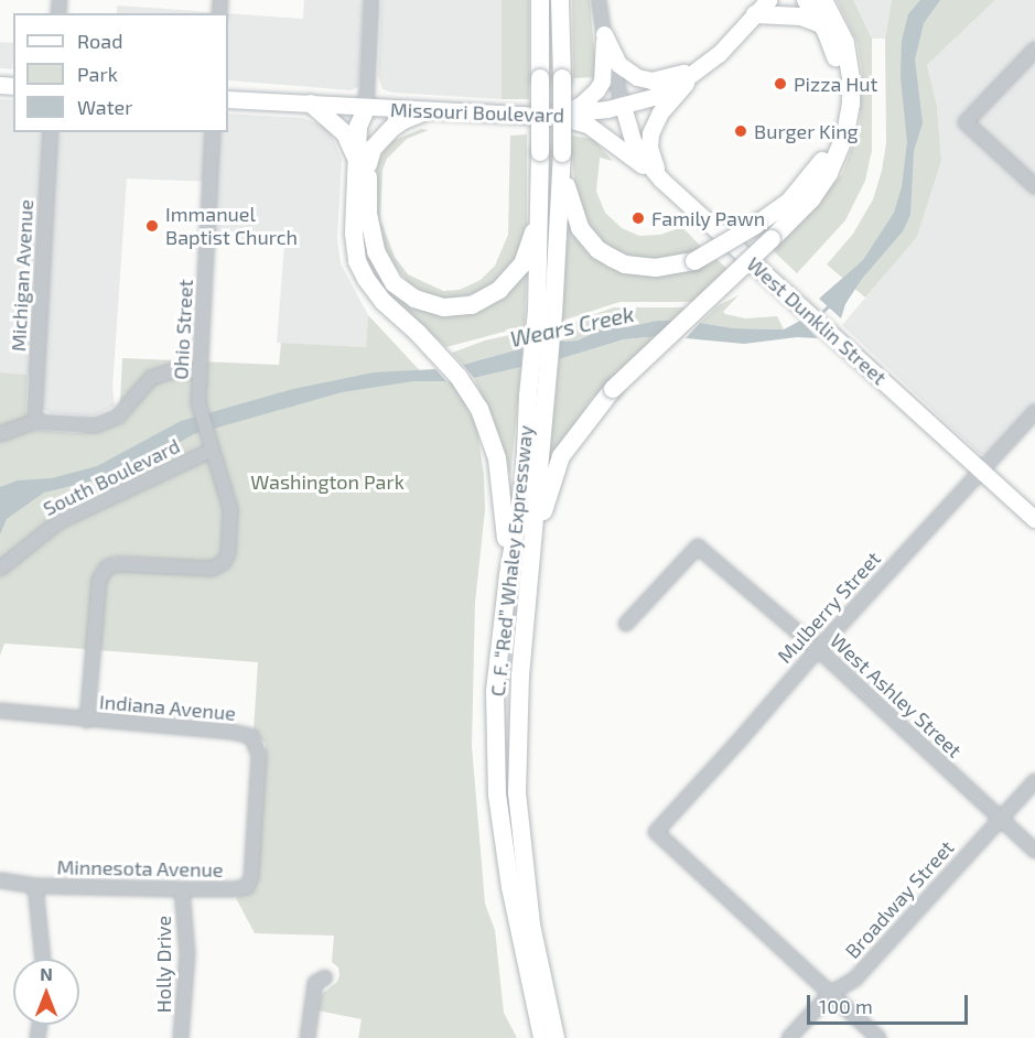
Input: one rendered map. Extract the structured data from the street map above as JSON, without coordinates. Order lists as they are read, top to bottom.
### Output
{
  "streets": {
    "highway": ["C. F. “Red” Whaley Expressway"],
    "main road": ["Missouri Boulevard", "West Dunklin Street"],
    "street": [
      "Michigan Avenue",
      "Ohio Street",
      "South Boulevard",
      "Mulberry Street",
      "West Ashley Street",
      "Indiana Avenue",
      "Minnesota Avenue",
      "Broadway Street",
      "Holly Drive"
    ]
  },
  "crossings": [
    ["Missouri Boulevard", "West Dunklin Street"],
    ["West Dunklin Street", "Mulberry Street"],
    ["Ohio Street", "South Boulevard"],
    ["Ohio Street", "Indiana Avenue"],
    ["Mulberry Street", "West Ashley Street"],
    ["Mulberry Street", "Broadway Street"],
    ["West Ashley Street", "Broadway Street"],
    ["Indiana Avenue", "Minnesota Avenue"],
    ["Minnesota Avenue", "Holly Drive"]
  ],
  "water": ["Wears Creek"],
  "parks": ["Washington Park"],
  "places": [
    "Pizza Hut",
    "Burger King",
    "Family Pawn",
    "Immanuel Baptist Church"
  ],
  "legend": ["Road", "Park", "Water"],
  "scale_bar": "100 m",
  "north": "top"
}
